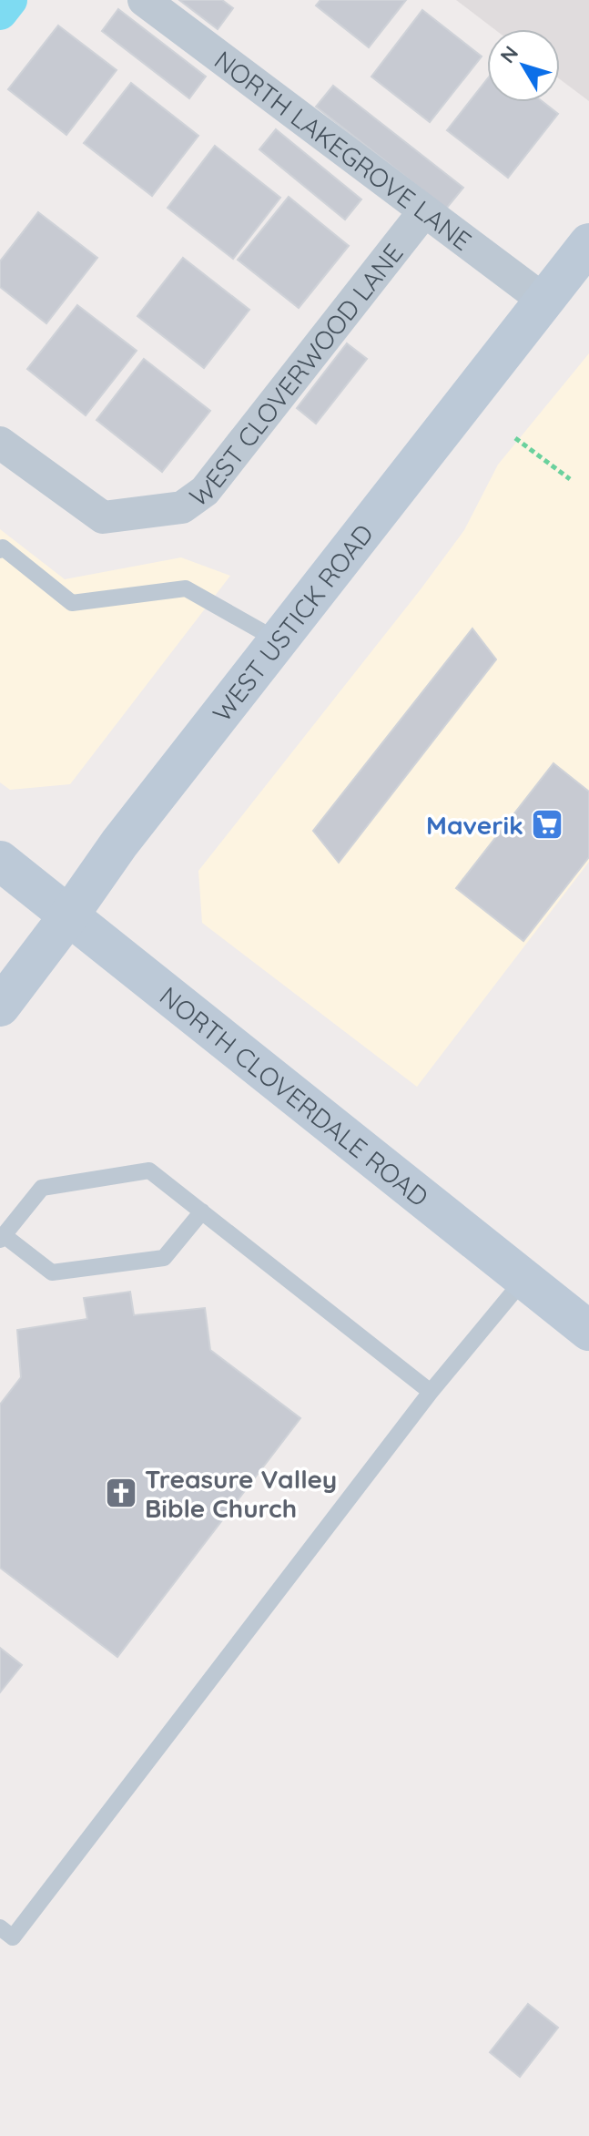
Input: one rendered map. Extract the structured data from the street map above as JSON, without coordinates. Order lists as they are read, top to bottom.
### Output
{
  "streets": {
    "main road": ["WEST USTICK ROAD", "NORTH CLOVERDALE ROAD"],
    "street": ["NORTH LAKEGROVE LANE", "WEST CLOVERWOOD LANE"]
  },
  "crossings": [
    ["NORTH LAKEGROVE LANE", "WEST CLOVERWOOD LANE"],
    ["NORTH LAKEGROVE LANE", "WEST USTICK ROAD"],
    ["WEST USTICK ROAD", "NORTH CLOVERDALE ROAD"]
  ],
  "places": {
    "supermarket": ["Maverik"],
    "church": ["Treasure Valley Bible Church"]
  },
  "north": "top left"
}
